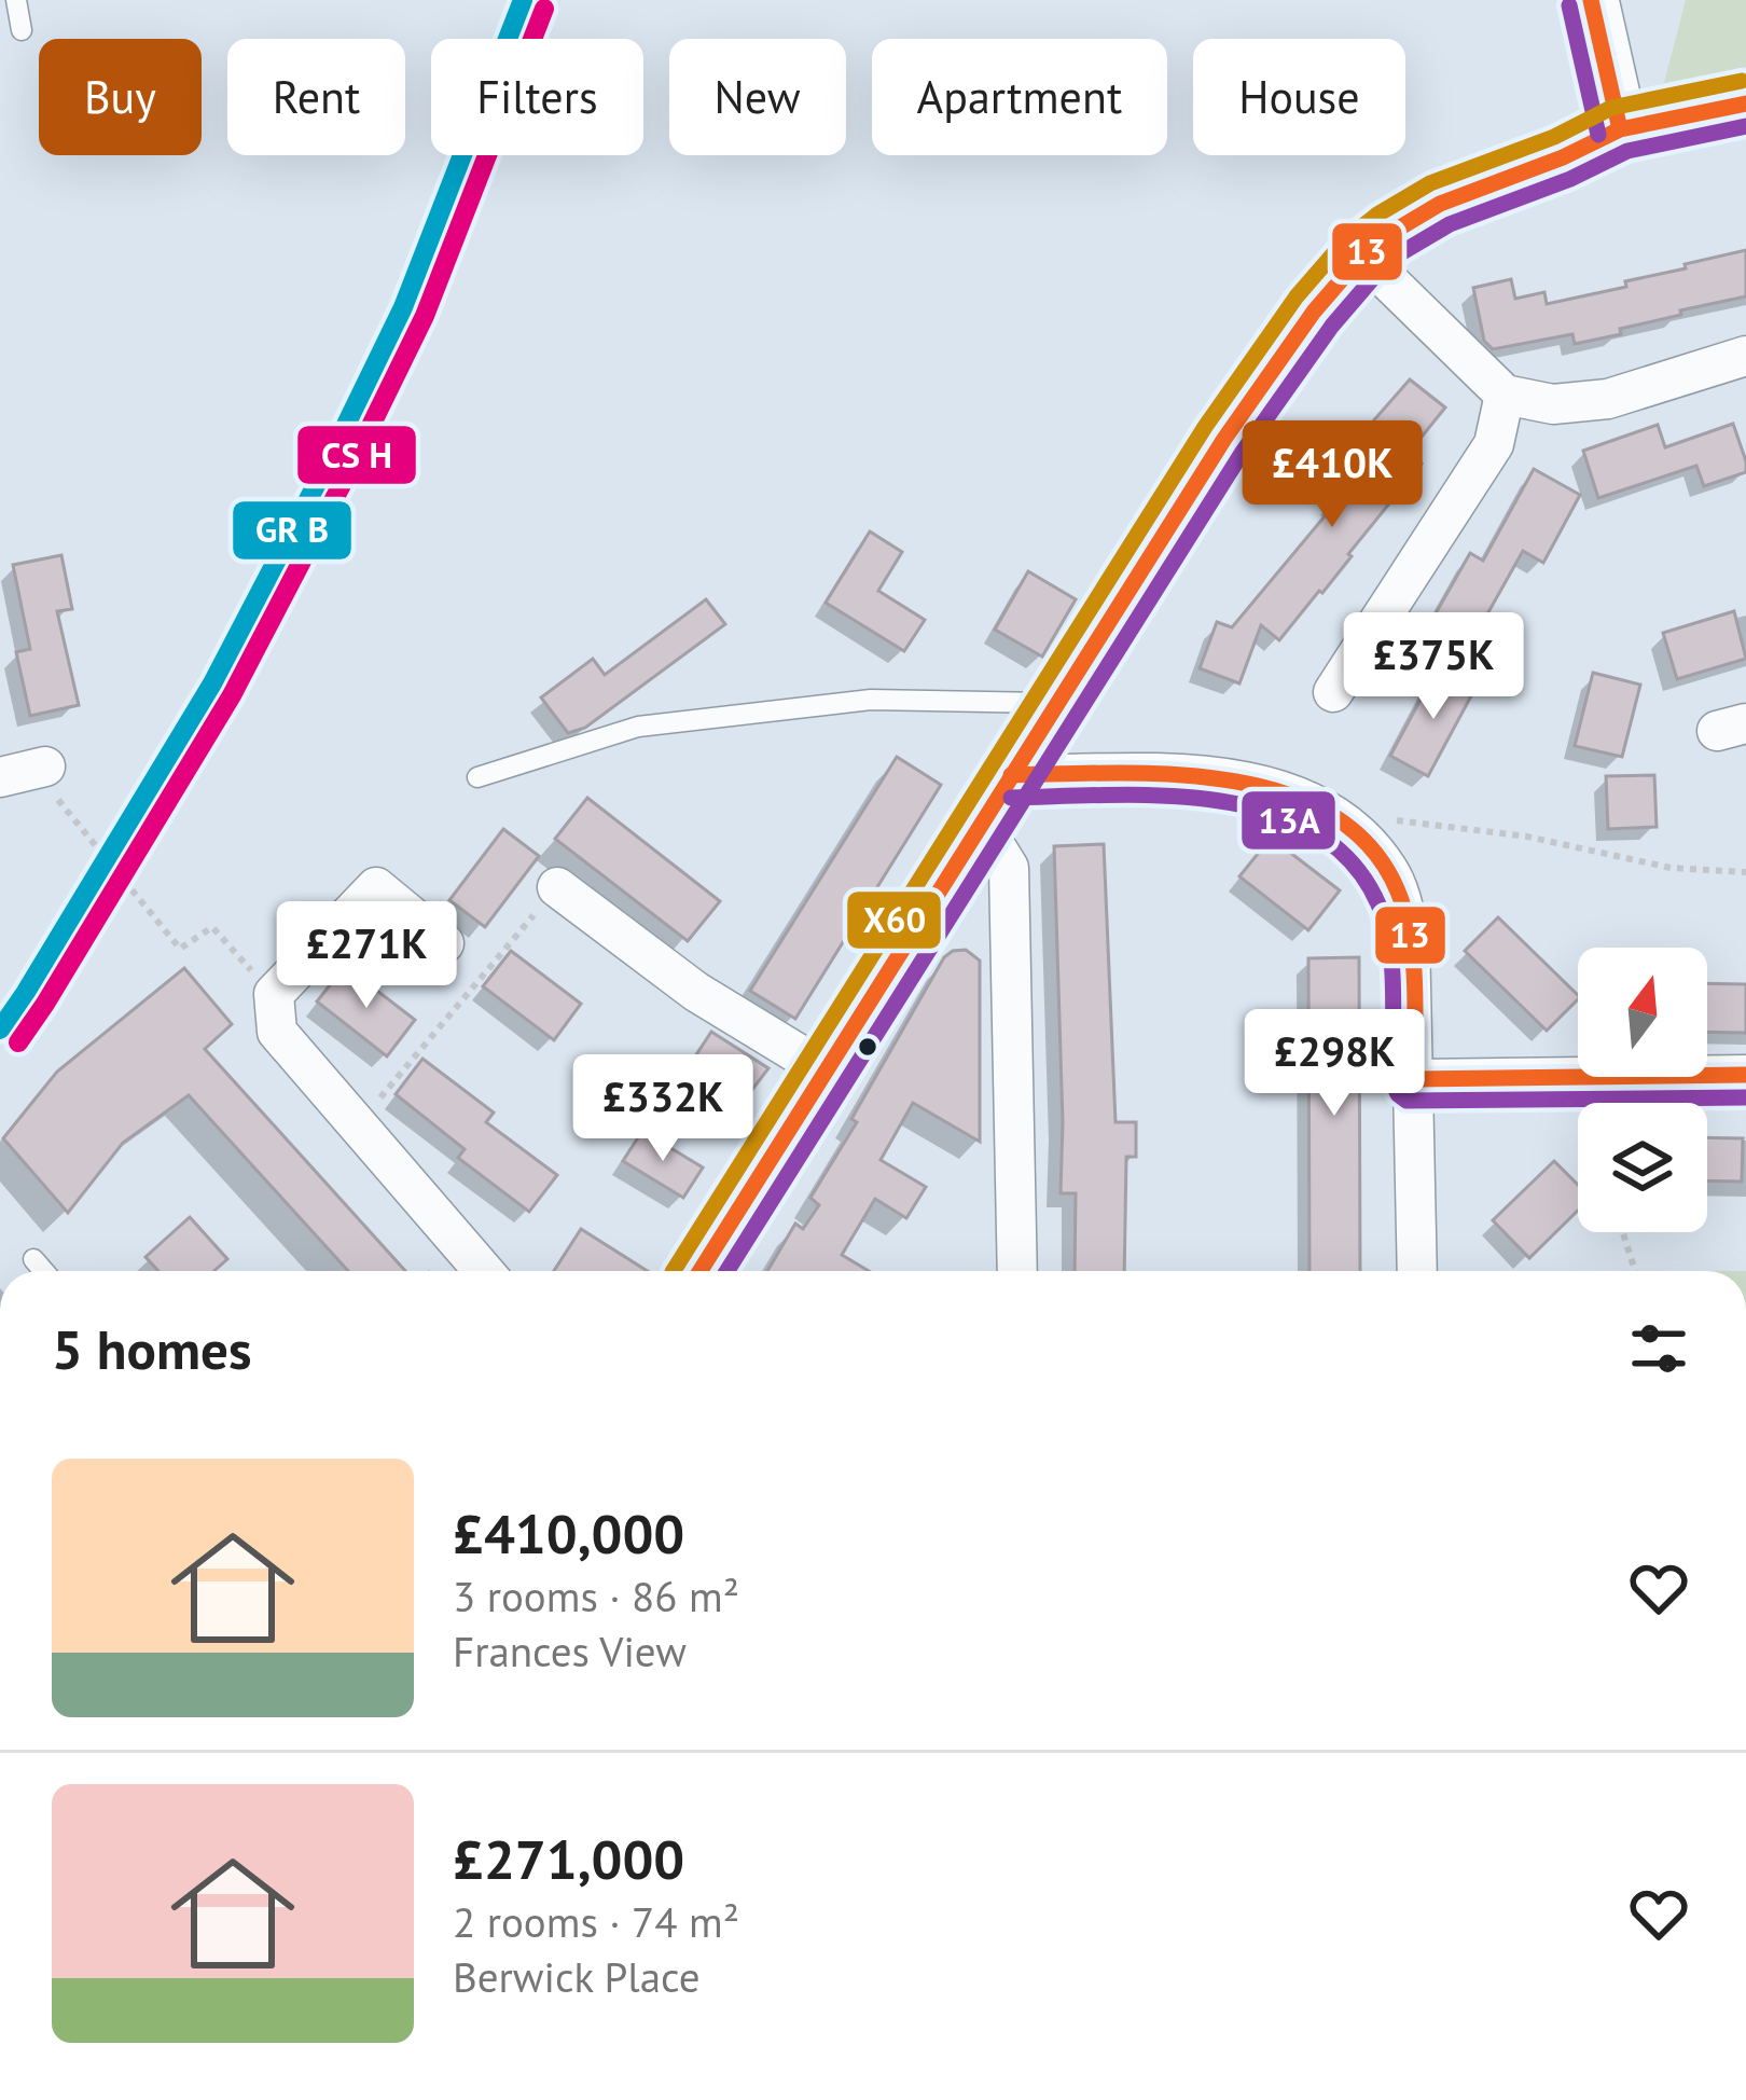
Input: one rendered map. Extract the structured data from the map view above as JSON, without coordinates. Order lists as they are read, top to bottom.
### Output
{
  "lines": ["transit line 13", "transit line 13A", "transit line X60"],
  "north": "top",
  "page": {
    "chip": [
      "Buy",
      "Rent",
      "Filters",
      "New",
      "Apartment",
      "House"
    ],
    "price": [
      "£410K",
      "£375K",
      "£271K",
      "£298K",
      "£332K"
    ],
    "heading": "5 homes",
    "list": [
      {
        "name": "£410,000",
        "note": "3 rooms · 86 m² · Frances View"
      },
      {
        "name": "£271,000",
        "note": "2 rooms · 74 m² · Berwick Place"
      }
    ]
  }
}
